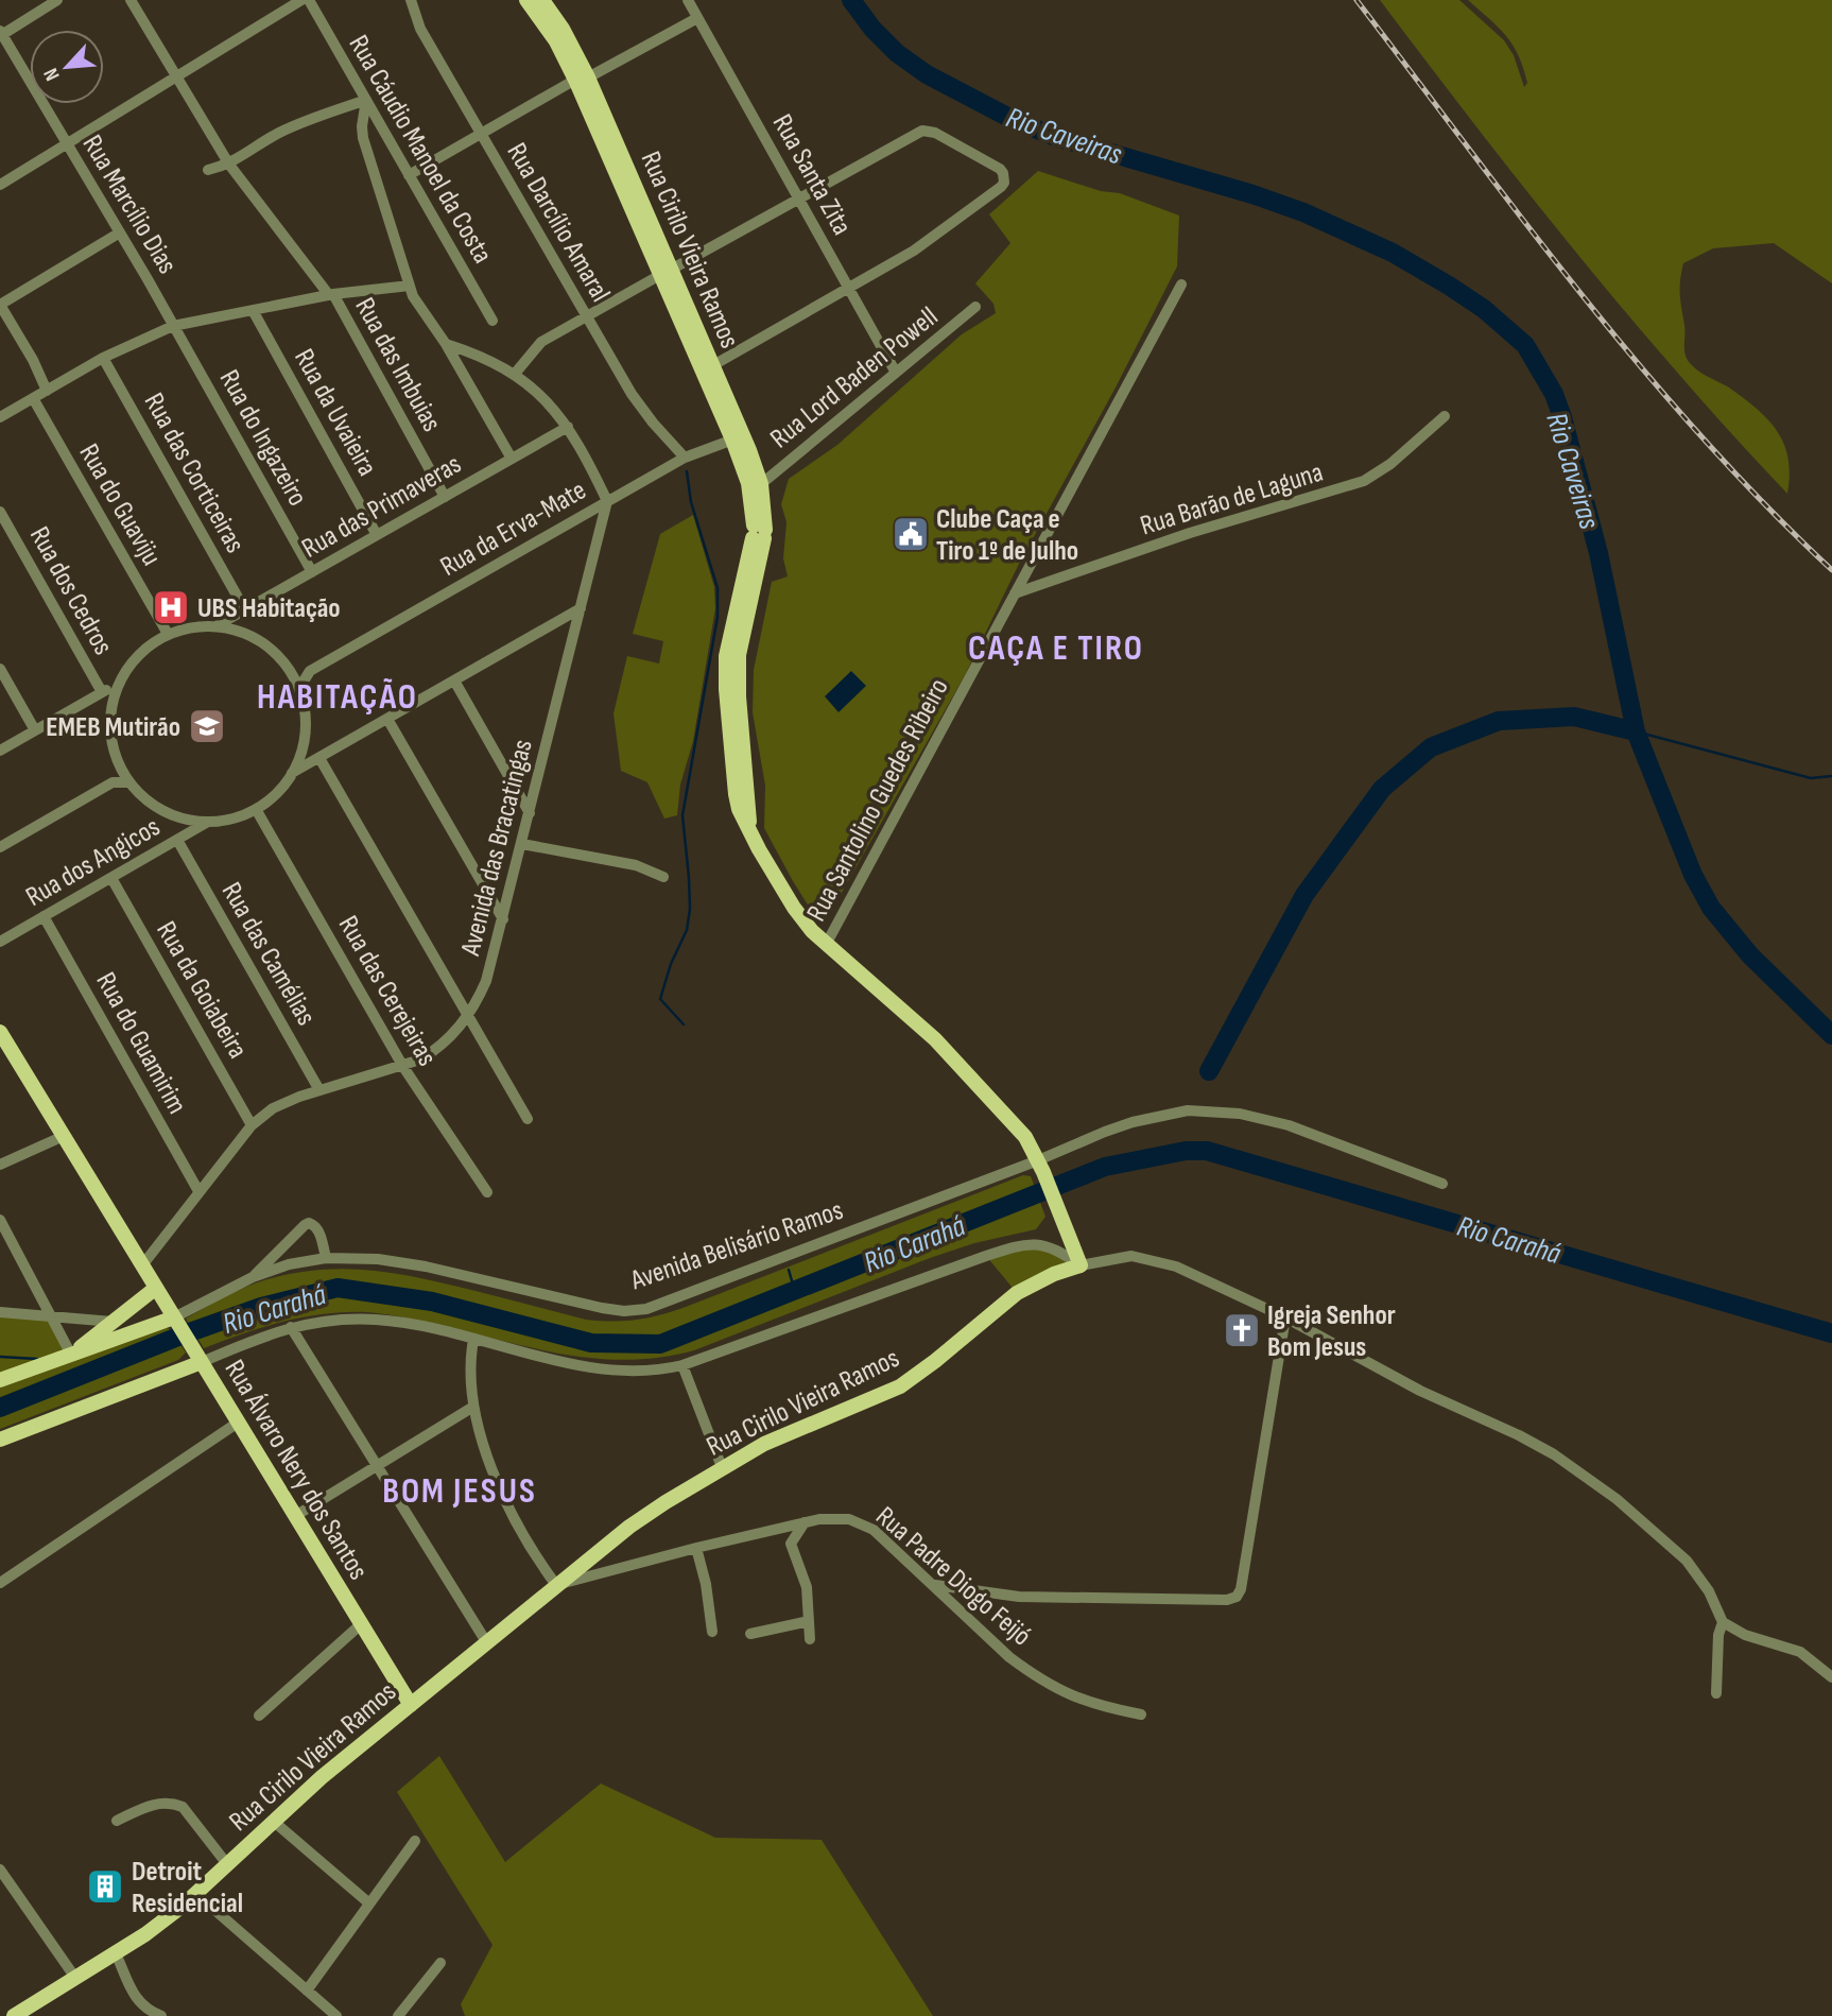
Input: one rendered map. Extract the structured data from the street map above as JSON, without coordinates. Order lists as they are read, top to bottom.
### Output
{
  "streets": {
    "main road": ["Rua Cirilo Vieira Ramos", "Avenida Belisário Ramos", "Rua Álvaro Nery dos Santos"],
    "street": [
      "Rua Cáudio Manoel da Costa",
      "Rua Santa Zita",
      "Rua Marcílio Dias",
      "Rua Darcílio Amaral",
      "Rua das Imbuias",
      "Rua Lord Baden Powell",
      "Rua da Uvaieira",
      "Rua do Ingazeiro",
      "Rua das Corticeiras",
      "Rua Barão de Laguna",
      "Rua do Guaviju",
      "Rua das Primaveras",
      "Rua da Erva-Mate",
      "Rua dos Cedros",
      "Rua Santolino Guedes Ribeiro",
      "Avenida das Bracatingas",
      "Rua dos Angicos",
      "Rua das Camélias",
      "Rua da Goiabeira",
      "Rua das Cerejeiras",
      "Rua do Guamirim",
      "Rua Padre Diogo Feijó"
    ]
  },
  "crossings": [
    ["Rua Santa Zita", "Rua Lord Baden Powell"],
    ["Rua Marcílio Dias", "Rua do Ingazeiro"],
    ["Rua Darcílio Amaral", "Rua da Erva-Mate"],
    ["Rua Cirilo Vieira Ramos", "Rua Lord Baden Powell"],
    ["Rua Cirilo Vieira Ramos", "Rua da Erva-Mate"],
    ["Rua Cirilo Vieira Ramos", "Rua Santolino Guedes Ribeiro"],
    ["Rua Cirilo Vieira Ramos", "Avenida Belisário Ramos"],
    ["Rua Cirilo Vieira Ramos", "Rua Álvaro Nery dos Santos"],
    ["Rua Cirilo Vieira Ramos", "Rua Padre Diogo Feijó"],
    ["Rua das Imbuias", "Rua das Primaveras"],
    ["Rua da Uvaieira", "Rua das Primaveras"],
    ["Rua do Ingazeiro", "Rua das Primaveras"],
    ["Rua das Corticeiras", "Rua das Primaveras"],
    ["Rua Barão de Laguna", "Rua Santolino Guedes Ribeiro"],
    ["Rua do Guaviju", "Rua das Primaveras"],
    ["Rua do Guaviju", "Rua da Erva-Mate"],
    ["Rua do Guaviju", "Rua dos Angicos"],
    ["Rua do Guaviju", "Rua das Cerejeiras"],
    ["Rua das Primaveras", "Rua da Erva-Mate"],
    ["Rua das Primaveras", "Rua dos Angicos"],
    ["Rua das Primaveras", "Rua das Cerejeiras"],
    ["Rua da Erva-Mate", "Avenida das Bracatingas"],
    ["Rua da Erva-Mate", "Rua dos Angicos"],
    ["Rua da Erva-Mate", "Rua das Cerejeiras"],
    ["Avenida das Bracatingas", "Rua das Camélias"],
    ["Avenida das Bracatingas", "Rua da Goiabeira"],
    ["Avenida das Bracatingas", "Rua das Cerejeiras"],
    ["Avenida das Bracatingas", "Rua do Guamirim"],
    ["Avenida das Bracatingas", "Rua Álvaro Nery dos Santos"],
    ["Rua dos Angicos", "Rua das Camélias"],
    ["Rua dos Angicos", "Rua da Goiabeira"],
    ["Rua dos Angicos", "Rua das Cerejeiras"],
    ["Rua dos Angicos", "Rua do Guamirim"],
    ["Avenida Belisário Ramos", "Rua Álvaro Nery dos Santos"]
  ],
  "districts": ["CAÇA E TIRO", "HABITAÇÃO", "BOM JESUS"],
  "water": ["Rio Caveiras", "Rio Carahá"],
  "places": {
    "public building": ["Clube Caça e Tiro 1º de Julho"],
    "hospital": ["UBS Habitação"],
    "school or university": ["EMEB Mutirão"],
    "church": ["Igreja Senhor Bom Jesus"],
    "building": ["Detroit Residencial"]
  },
  "north": "bottom left"
}
